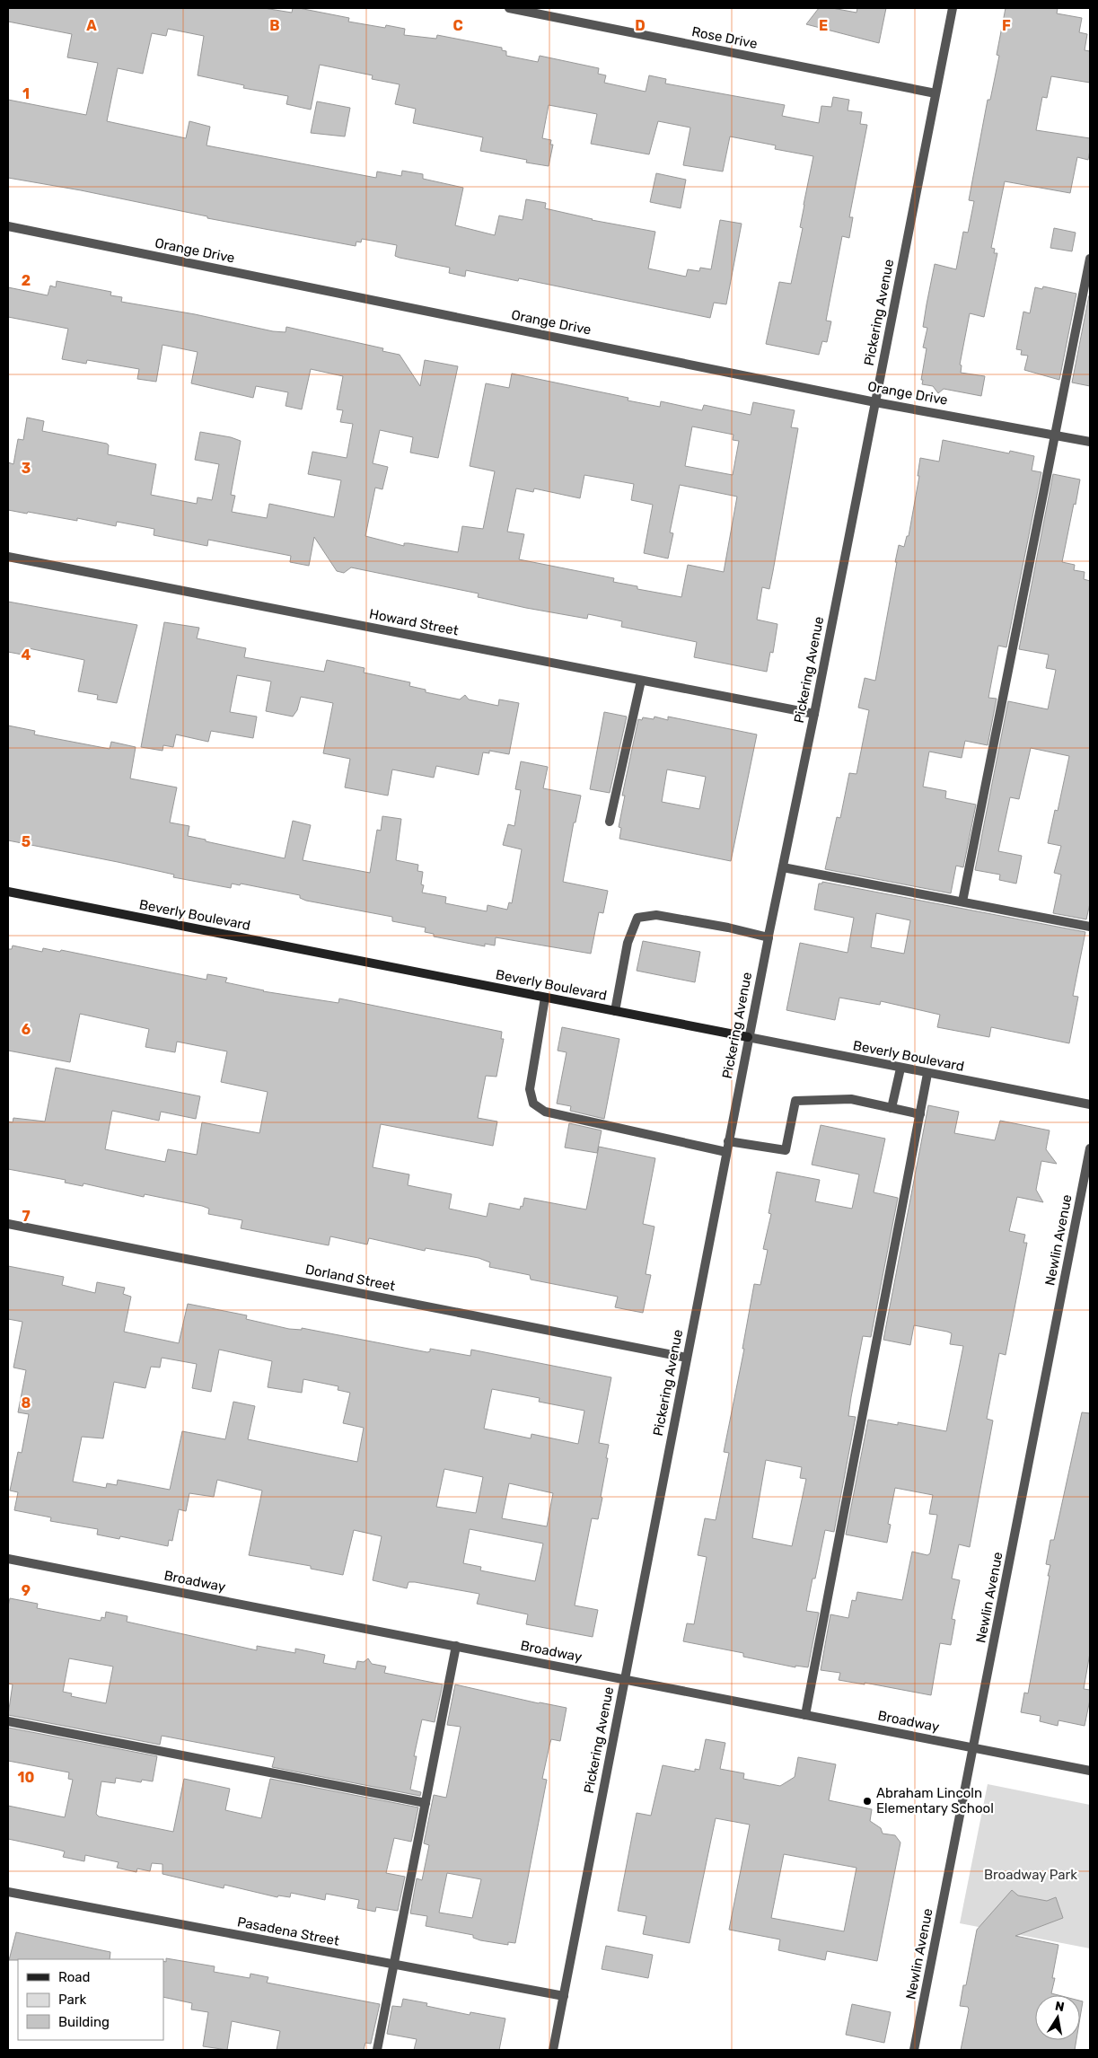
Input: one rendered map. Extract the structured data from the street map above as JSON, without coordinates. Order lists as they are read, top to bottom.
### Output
{
  "streets": {
    "main road": ["Beverly Boulevard"],
    "street": [
      "Rose Drive",
      "Orange Drive",
      "Pickering Avenue",
      "Howard Street",
      "Newlin Avenue",
      "Dorland Street",
      "Broadway",
      "Pasadena Street"
    ]
  },
  "crossings": [
    ["Rose Drive", "Pickering Avenue"],
    ["Orange Drive", "Pickering Avenue"],
    ["Pickering Avenue", "Howard Street"],
    ["Pickering Avenue", "Beverly Boulevard"],
    ["Pickering Avenue", "Dorland Street"],
    ["Pickering Avenue", "Broadway"],
    ["Pickering Avenue", "Pasadena Street"],
    ["Newlin Avenue", "Broadway"]
  ],
  "parks": ["Broadway Park"],
  "places": ["Abraham Lincoln Elementary School"],
  "legend": ["Road", "Park", "Building"],
  "north": "top",
  "grid": {
    "columns": [
      "A",
      "B",
      "C",
      "D",
      "E",
      "F"
    ],
    "rows": [
      "1",
      "2",
      "3",
      "4",
      "5",
      "6",
      "7",
      "8",
      "9",
      "10"
    ]
  }
}
